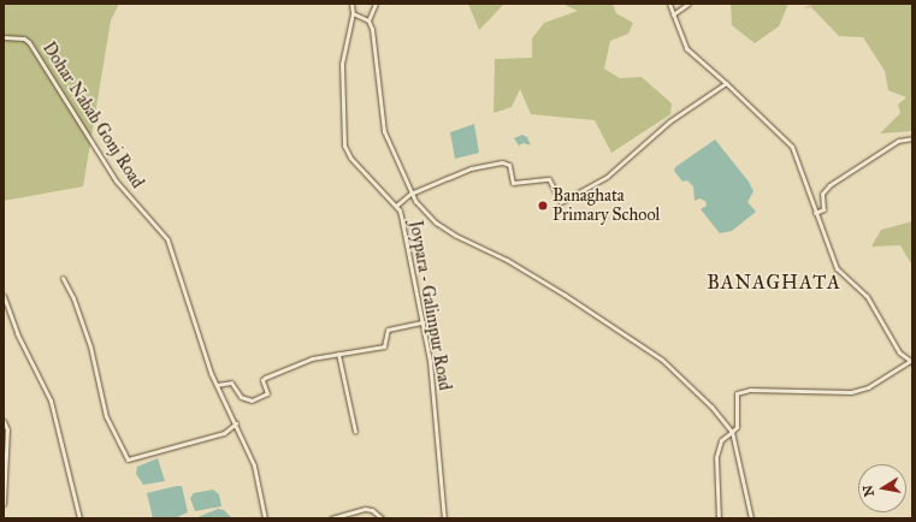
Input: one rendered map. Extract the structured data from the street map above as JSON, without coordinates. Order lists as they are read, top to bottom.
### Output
{
  "streets": {
    "street": ["Dohar Nabab Gonj Road", "Joypara - Galimpur Road"]
  },
  "districts": ["BANAGHATA"],
  "places": ["Banaghata Primary School"],
  "north": "left"
}
